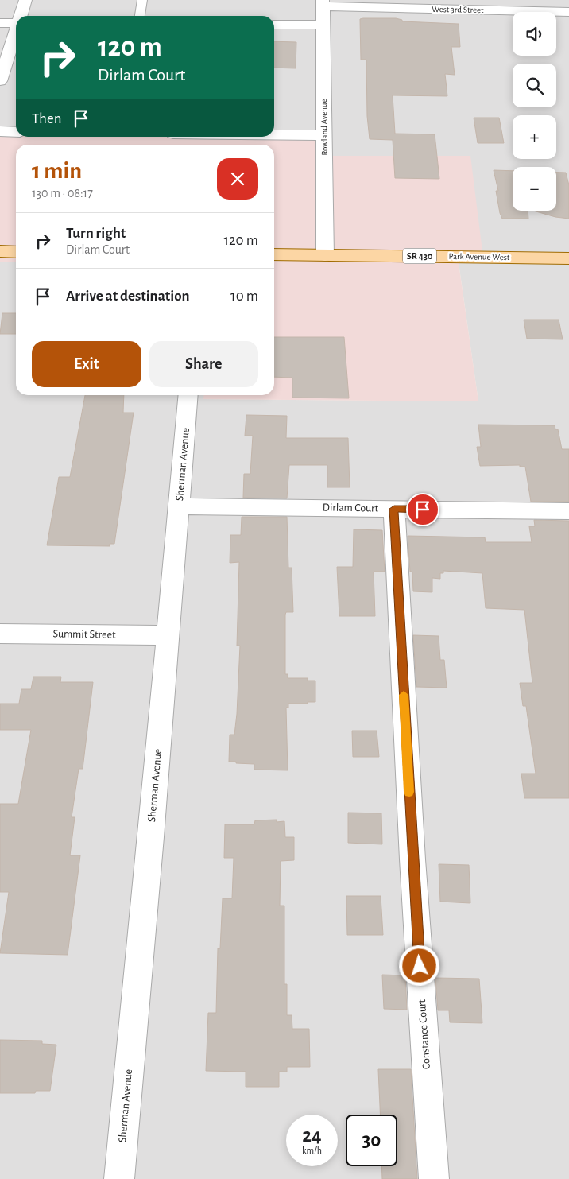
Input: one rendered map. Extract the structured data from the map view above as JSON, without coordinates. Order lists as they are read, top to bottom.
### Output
{
  "streets": {
    "main road": ["SR 430", "Park Avenue West"],
    "street": [
      "West 3rd Street",
      "Rowland Avenue",
      "Sherman Avenue",
      "Dirlam Court",
      "Summit Street",
      "Constance Court"
    ]
  },
  "crossings": [
    ["West 3rd Street", "Rowland Avenue"],
    ["Rowland Avenue", "Park Avenue West"],
    ["Sherman Avenue", "Dirlam Court"],
    ["Sherman Avenue", "Summit Street"],
    ["Dirlam Court", "Constance Court"]
  ],
  "page": {
    "map_buttons": ["+", "−"],
    "turn": ["120 m", "Dirlam Court"],
    "then": "Then",
    "heading": ["1 min", "130 m · 08:17"],
    "list": [
      {
        "name": "Turn right",
        "note": "Dirlam Court",
        "value": "120 m"
      },
      {
        "name": "Arrive at destination",
        "value": "10 m"
      }
    ],
    "buttons": ["Exit", "Share"],
    "speed": "24 km/h",
    "limit": "30"
  }
}
